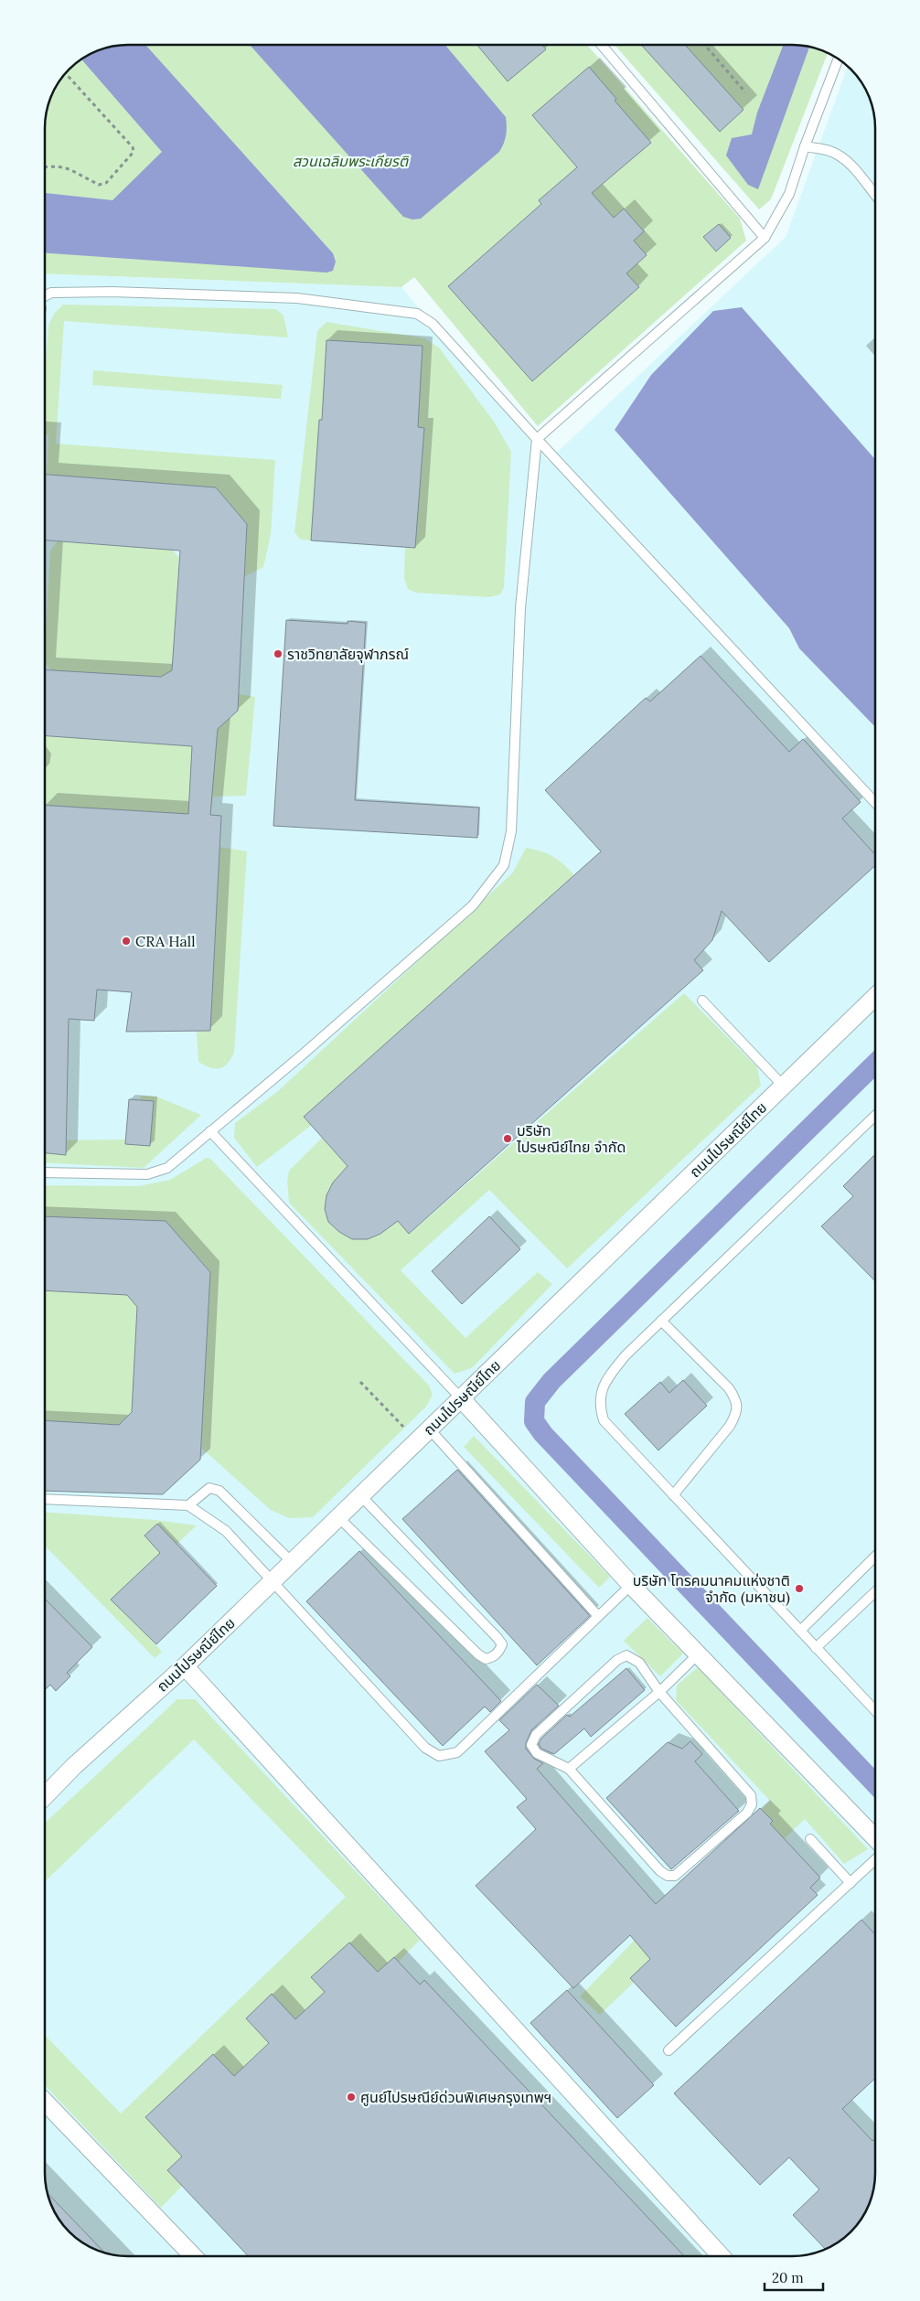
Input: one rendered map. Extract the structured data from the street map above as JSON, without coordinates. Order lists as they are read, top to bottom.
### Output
{
  "streets": {
    "street": ["ถนนไปรษณีย์ไทย"]
  },
  "parks": ["สวนเฉลิมพระเกียรติ"],
  "places": [
    "ราชวิทยาลัยจุฬาภรณ์",
    "CRA Hall",
    "บริษัท ไปรษณีย์ไทย จำกัด",
    "บริษัท โทรคมนาคมแห่งชาติ จำกัด (มหาชน)",
    "ศูนย์ไปรษณีย์ด่วนพิเศษกรุงเทพฯ"
  ],
  "scale_bar": "20 m"
}
